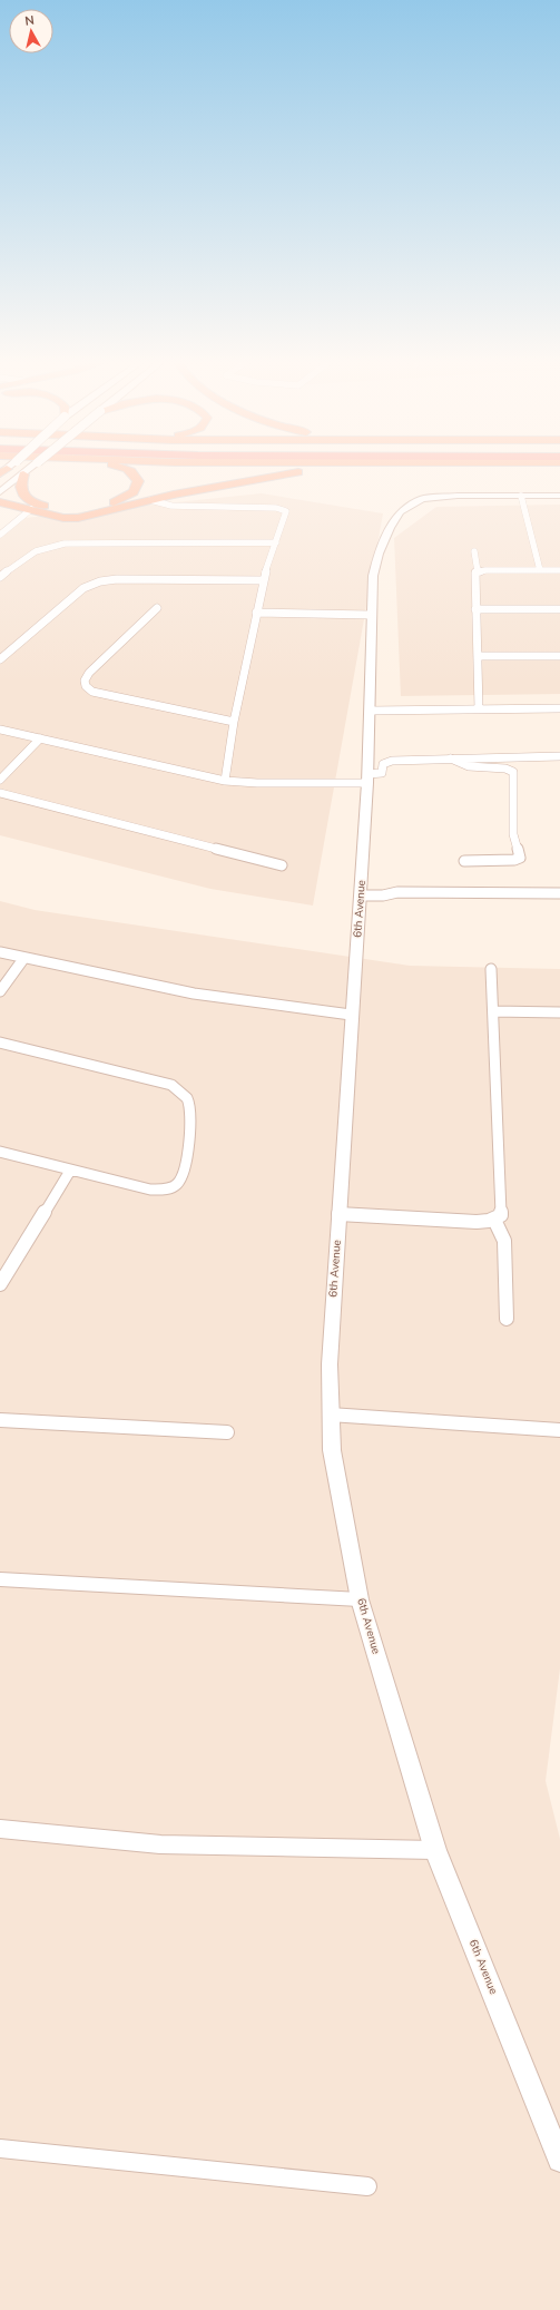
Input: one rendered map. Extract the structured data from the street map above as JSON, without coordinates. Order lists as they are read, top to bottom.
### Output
{
  "streets": {
    "street": ["6th Avenue"]
  },
  "north": "top"
}
